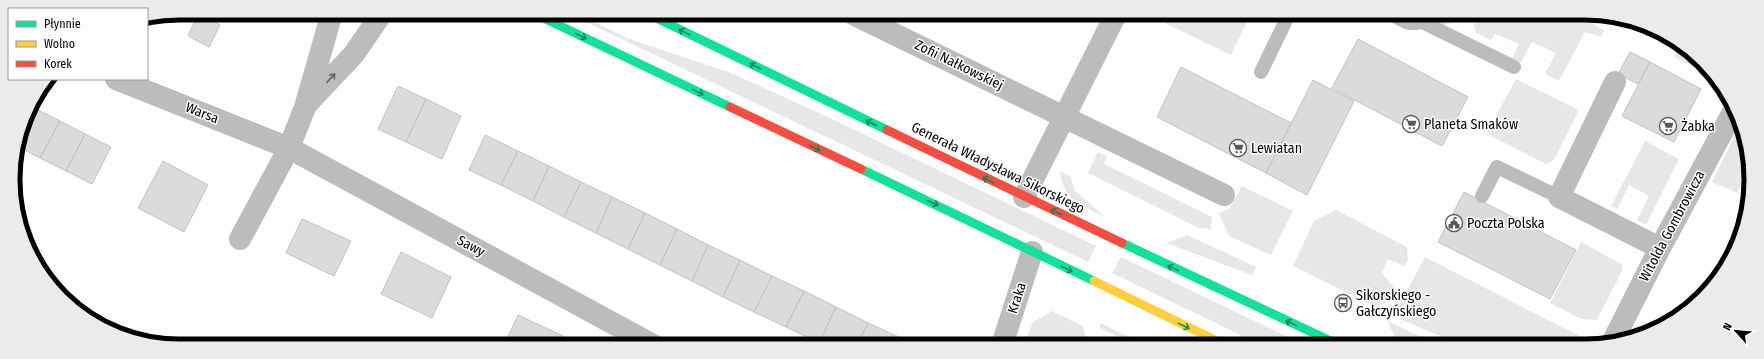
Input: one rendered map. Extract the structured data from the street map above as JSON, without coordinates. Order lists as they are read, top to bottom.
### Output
{
  "streets": {
    "street": [
      "Zofii Nałkowskiej",
      "Warsa",
      "Generała Władysława Sikorskiego",
      "Witolda Gombrowicza",
      "Sawy",
      "Kraka"
    ]
  },
  "crossings": [
    ["Warsa", "Sawy"]
  ],
  "places": {
    "supermarket": ["Planeta Smaków", "Żabka", "Lewiatan"],
    "public building": ["Poczta Polska"],
    "bus stop": ["Sikorskiego - Gałczyńskiego"]
  },
  "legend": ["Płynnie", "Wolno", "Korek"],
  "north": "top left"
}
